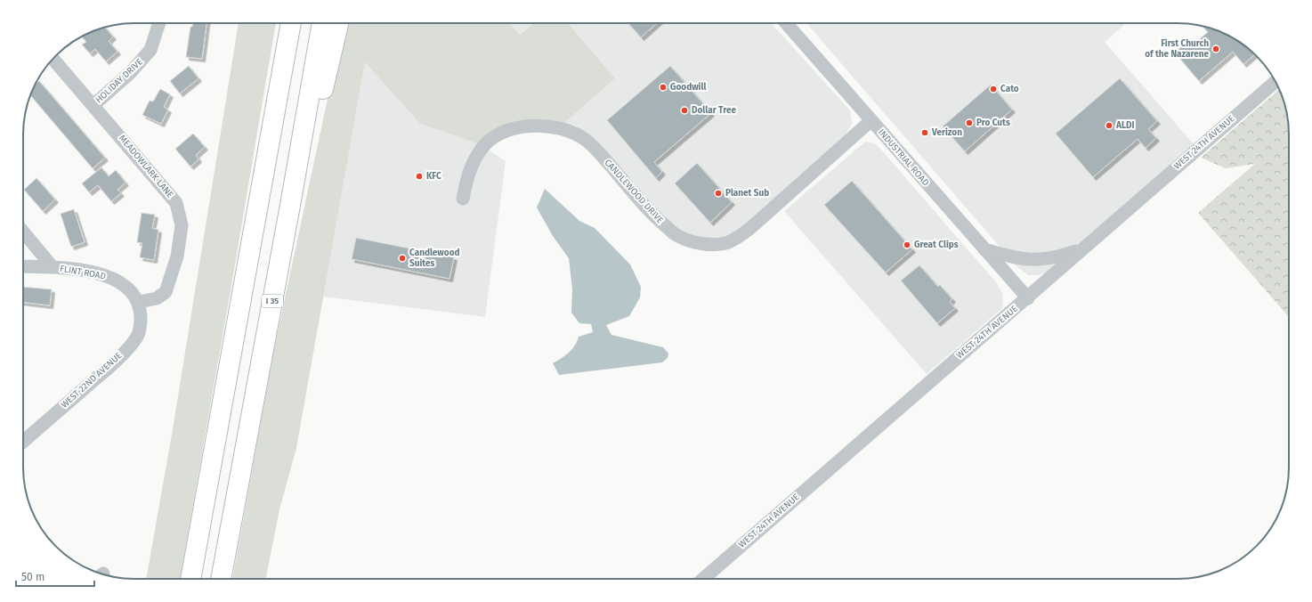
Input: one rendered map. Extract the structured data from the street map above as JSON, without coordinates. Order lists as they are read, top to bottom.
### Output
{
  "streets": {
    "highway": ["I 35"],
    "street": [
      "HOLIDAY DRIVE",
      "WEST 24TH AVENUE",
      "INDUSTRIAL ROAD",
      "MEADOWLARK LANE",
      "CANDLEWOOD DRIVE",
      "FLINT ROAD",
      "WEST 22ND AVENUE"
    ]
  },
  "crossings": [
    ["HOLIDAY DRIVE", "MEADOWLARK LANE"],
    ["WEST 24TH AVENUE", "INDUSTRIAL ROAD"],
    ["INDUSTRIAL ROAD", "CANDLEWOOD DRIVE"],
    ["MEADOWLARK LANE", "FLINT ROAD"],
    ["MEADOWLARK LANE", "WEST 22ND AVENUE"],
    ["FLINT ROAD", "WEST 22ND AVENUE"]
  ],
  "places": [
    "First Church of the Nazarene",
    "Goodwill",
    "Cato",
    "Dollar Tree",
    "Pro Cuts",
    "ALDI",
    "Verizon",
    "KFC",
    "Planet Sub",
    "Great Clips",
    "Candlewood Suites"
  ],
  "scale_bar": "50 m"
}
